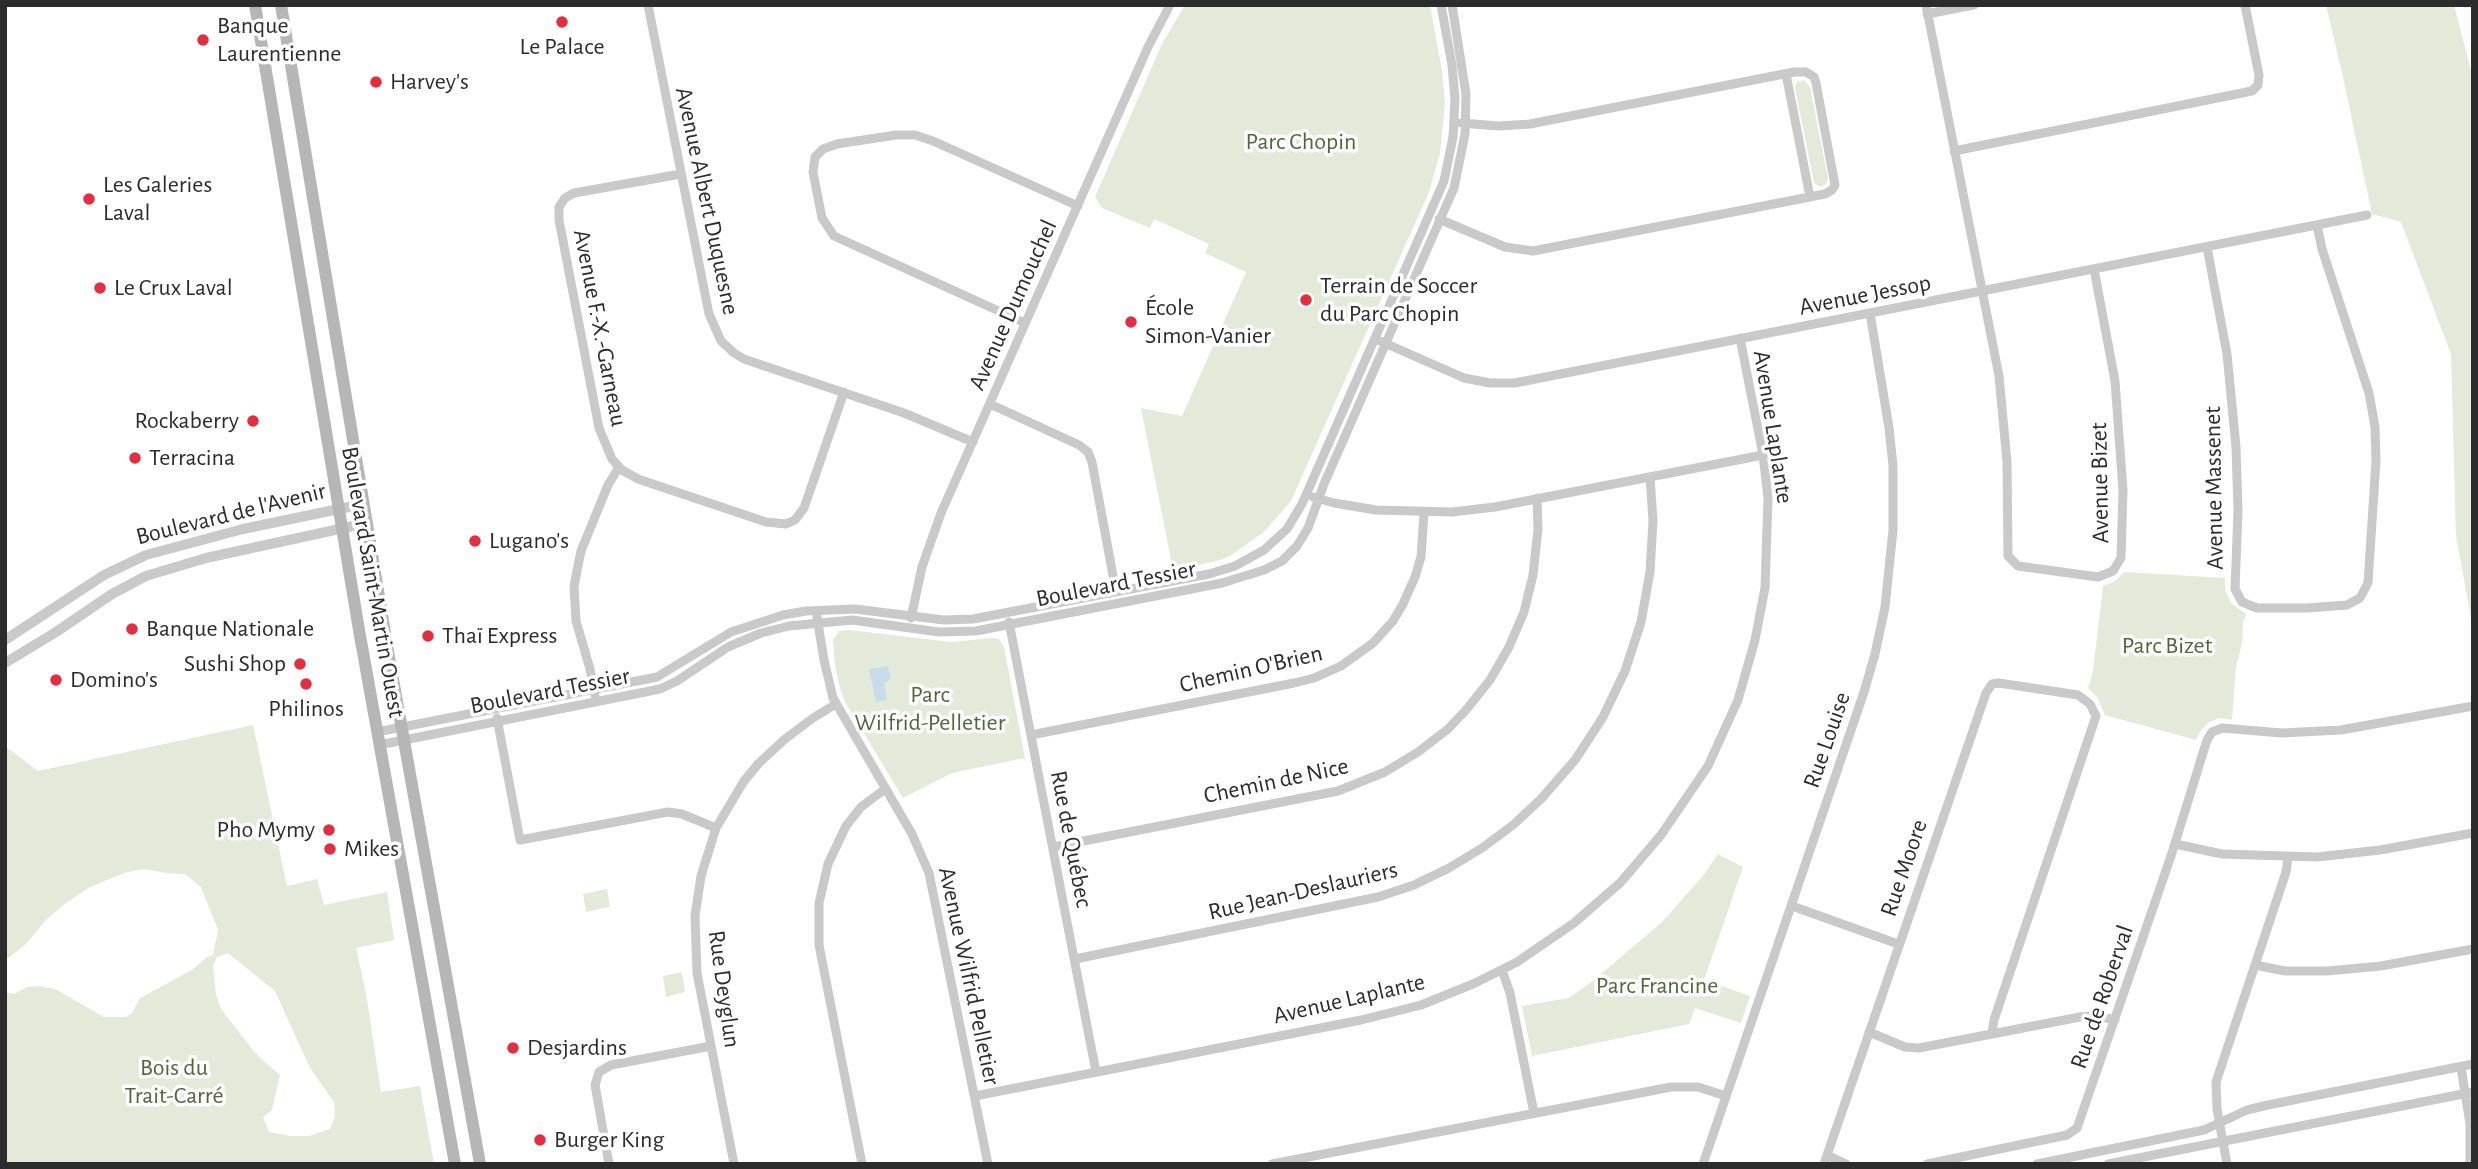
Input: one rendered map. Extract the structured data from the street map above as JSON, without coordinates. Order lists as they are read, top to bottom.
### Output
{
  "streets": {
    "main road": ["Boulevard Saint-Martin Ouest"],
    "street": [
      "Avenue Albert Duquesne",
      "Avenue Jessop",
      "Avenue Dumouchel",
      "Avenue F.-X.-Garneau",
      "Avenue Laplante",
      "Avenue Bizet",
      "Avenue Massenet",
      "Boulevard de l'Avenir",
      "Boulevard Tessier",
      "Chemin O'Brien",
      "Rue Louise",
      "Chemin de Nice",
      "Rue de Québec",
      "Rue Moore",
      "Rue Jean-Deslauriers",
      "Avenue Wilfrid Pelletier",
      "Rue Deyglun",
      "Rue de Roberval"
    ]
  },
  "crossings": [
    ["Avenue Albert Duquesne", "Avenue Dumouchel"],
    ["Avenue Albert Duquesne", "Avenue F.-X.-Garneau"],
    ["Avenue Jessop", "Avenue Laplante"],
    ["Avenue Jessop", "Avenue Bizet"],
    ["Avenue Jessop", "Avenue Massenet"],
    ["Avenue Jessop", "Boulevard Tessier"],
    ["Avenue Jessop", "Rue Louise"],
    ["Avenue Dumouchel", "Boulevard Tessier"],
    ["Avenue Laplante", "Rue de Québec"],
    ["Avenue Laplante", "Avenue Wilfrid Pelletier"],
    ["Boulevard de l'Avenir", "Boulevard Saint-Martin Ouest"],
    ["Boulevard Saint-Martin Ouest", "Boulevard Tessier"],
    ["Boulevard Tessier", "Rue de Québec"],
    ["Boulevard Tessier", "Avenue Wilfrid Pelletier"],
    ["Chemin O'Brien", "Rue de Québec"],
    ["Chemin de Nice", "Rue de Québec"],
    ["Rue de Québec", "Rue Jean-Deslauriers"],
    ["Avenue Wilfrid Pelletier", "Rue Deyglun"]
  ],
  "parks": [
    "Parc Chopin",
    "Parc Bizet",
    "Parc Wilfrid-Pelletier",
    "Parc Francine",
    "Bois du Trait-Carré"
  ],
  "places": [
    "Le Palace",
    "Banque Laurentienne",
    "Harvey's",
    "Les Galeries Laval",
    "Le Crux Laval",
    "Terrain de Soccer du Parc Chopin",
    "École Simon-Vanier",
    "Rockaberry",
    "Terracina",
    "Lugano's",
    "Banque Nationale",
    "Thaï Express",
    "Sushi Shop",
    "Domino's",
    "Philinos",
    "Pho Mymy",
    "Mikes",
    "Desjardins",
    "Burger King"
  ]
}
